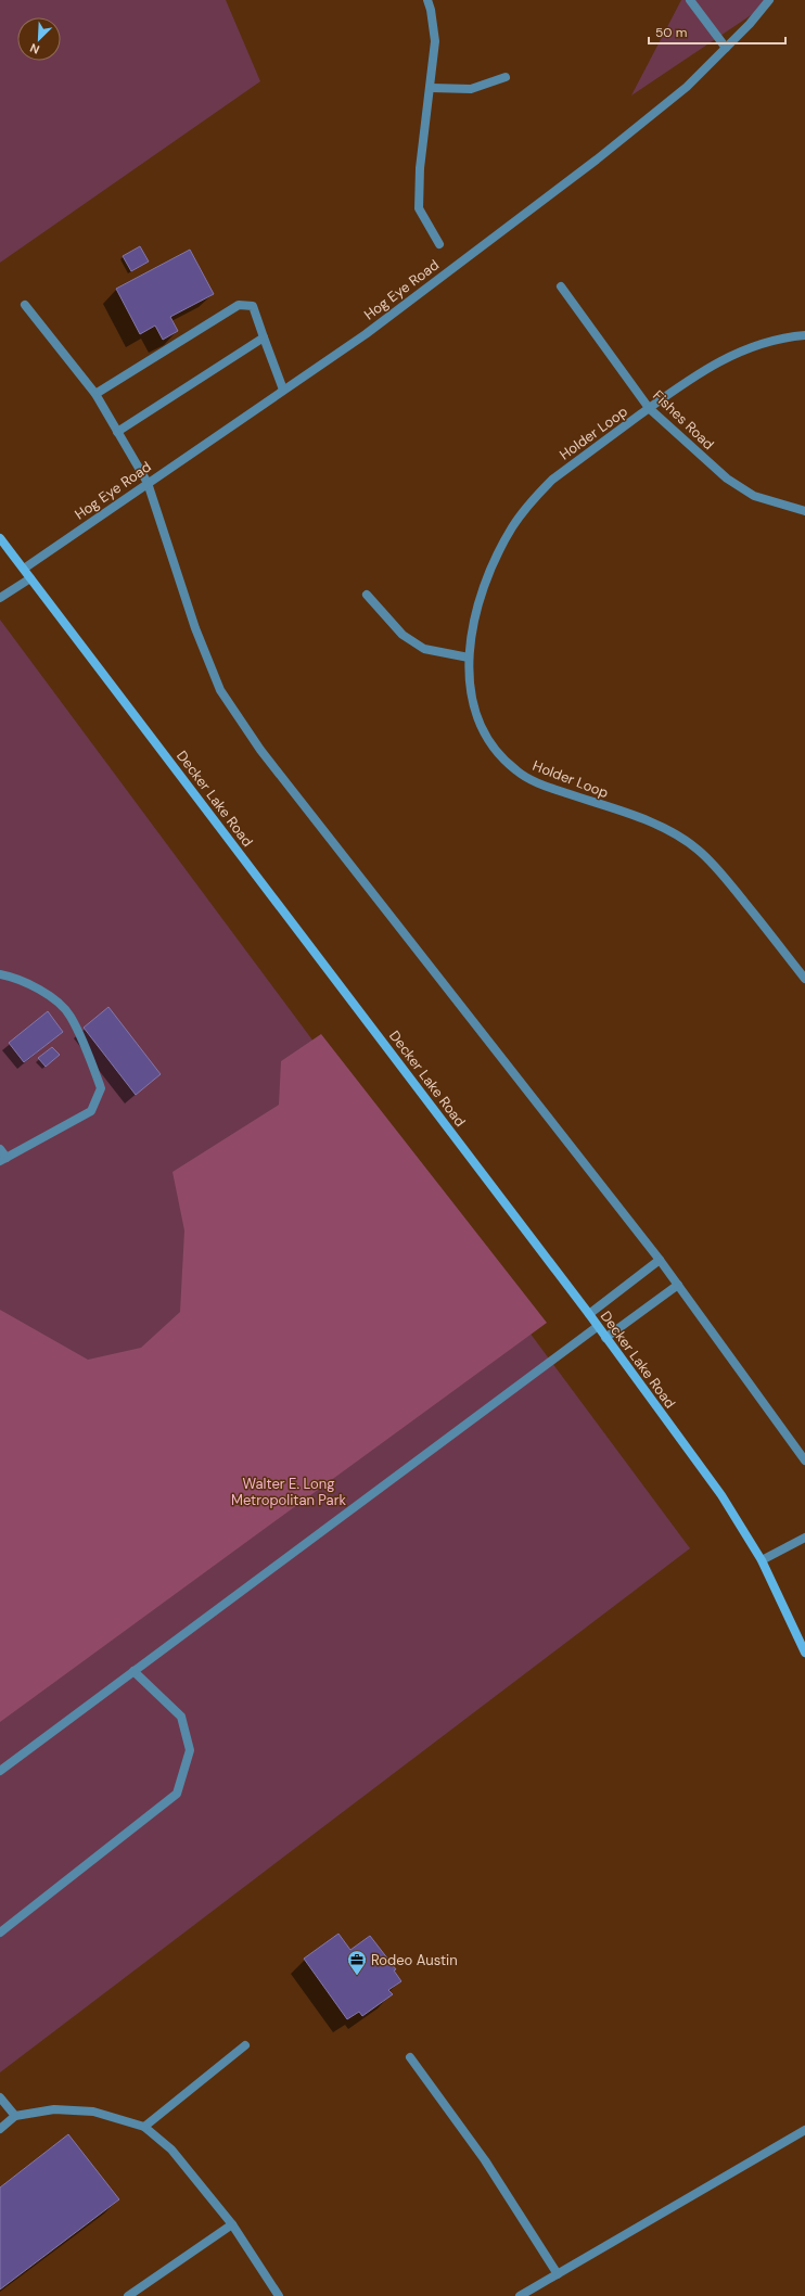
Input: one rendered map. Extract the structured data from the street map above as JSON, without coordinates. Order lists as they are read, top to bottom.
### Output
{
  "streets": {
    "main road": ["Decker Lake Road"],
    "street": ["Hog Eye Road", "Fishes Road", "Holder Loop"]
  },
  "crossings": [
    ["Hog Eye Road", "Decker Lake Road"],
    ["Fishes Road", "Holder Loop"]
  ],
  "parks": ["Walter E. Long Metropolitan Park"],
  "places": {
    "office": ["Rodeo Austin"]
  },
  "scale_bar": "50 m",
  "north": "bottom left"
}
